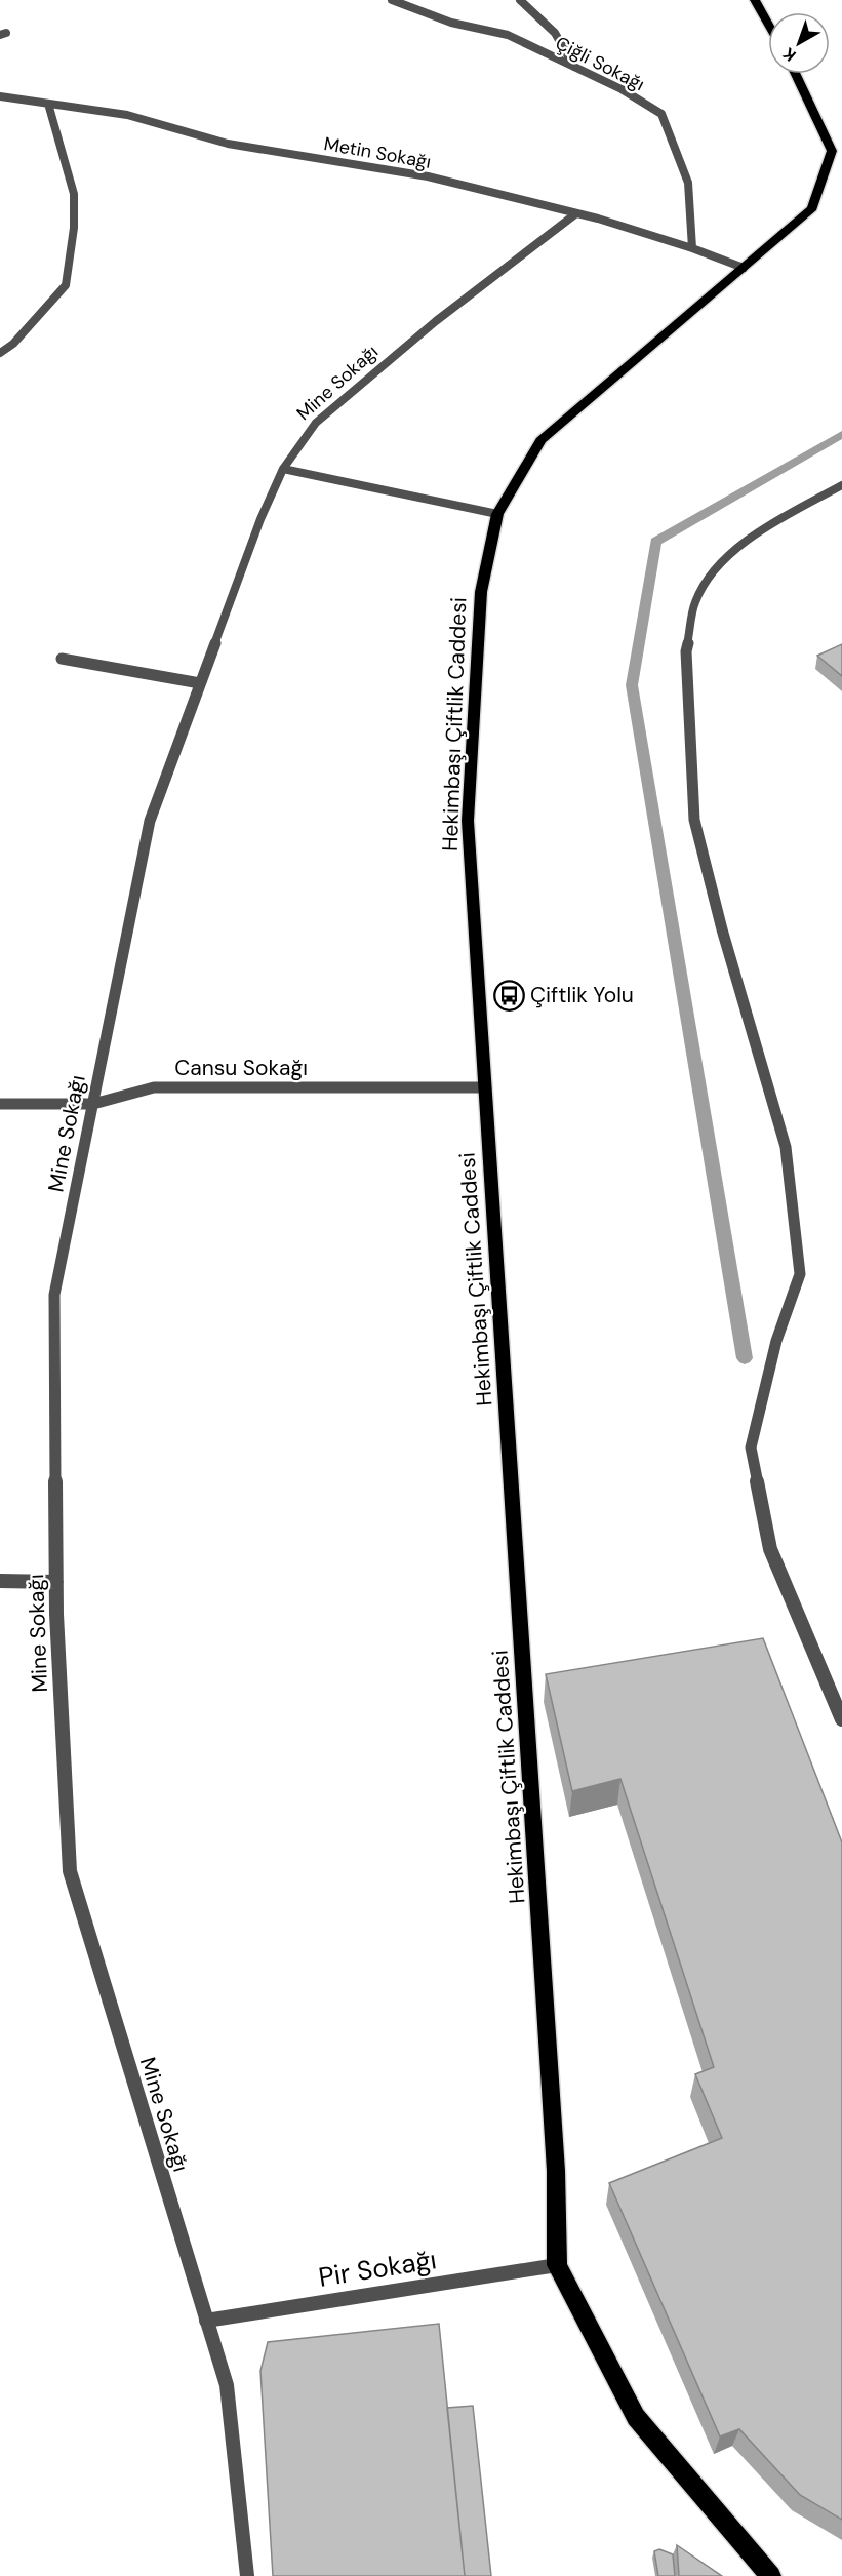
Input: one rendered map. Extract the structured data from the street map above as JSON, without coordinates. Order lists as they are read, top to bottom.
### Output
{
  "streets": {
    "main road": ["Hekimbaşı Çiftlik Caddesi"],
    "street": [
      "Çiğli Sokağı",
      "Metin Sokağı",
      "Mine Sokağı",
      "Cansu Sokağı",
      "Pir Sokağı"
    ]
  },
  "crossings": [
    ["Çiğli Sokağı", "Metin Sokağı"],
    ["Metin Sokağı", "Mine Sokağı"],
    ["Metin Sokağı", "Hekimbaşı Çiftlik Caddesi"],
    ["Mine Sokağı", "Cansu Sokağı"],
    ["Mine Sokağı", "Pir Sokağı"],
    ["Hekimbaşı Çiftlik Caddesi", "Cansu Sokağı"],
    ["Hekimbaşı Çiftlik Caddesi", "Pir Sokağı"]
  ],
  "places": {
    "bus stop": ["Çiftlik Yolu"]
  },
  "north": "bottom left"
}
